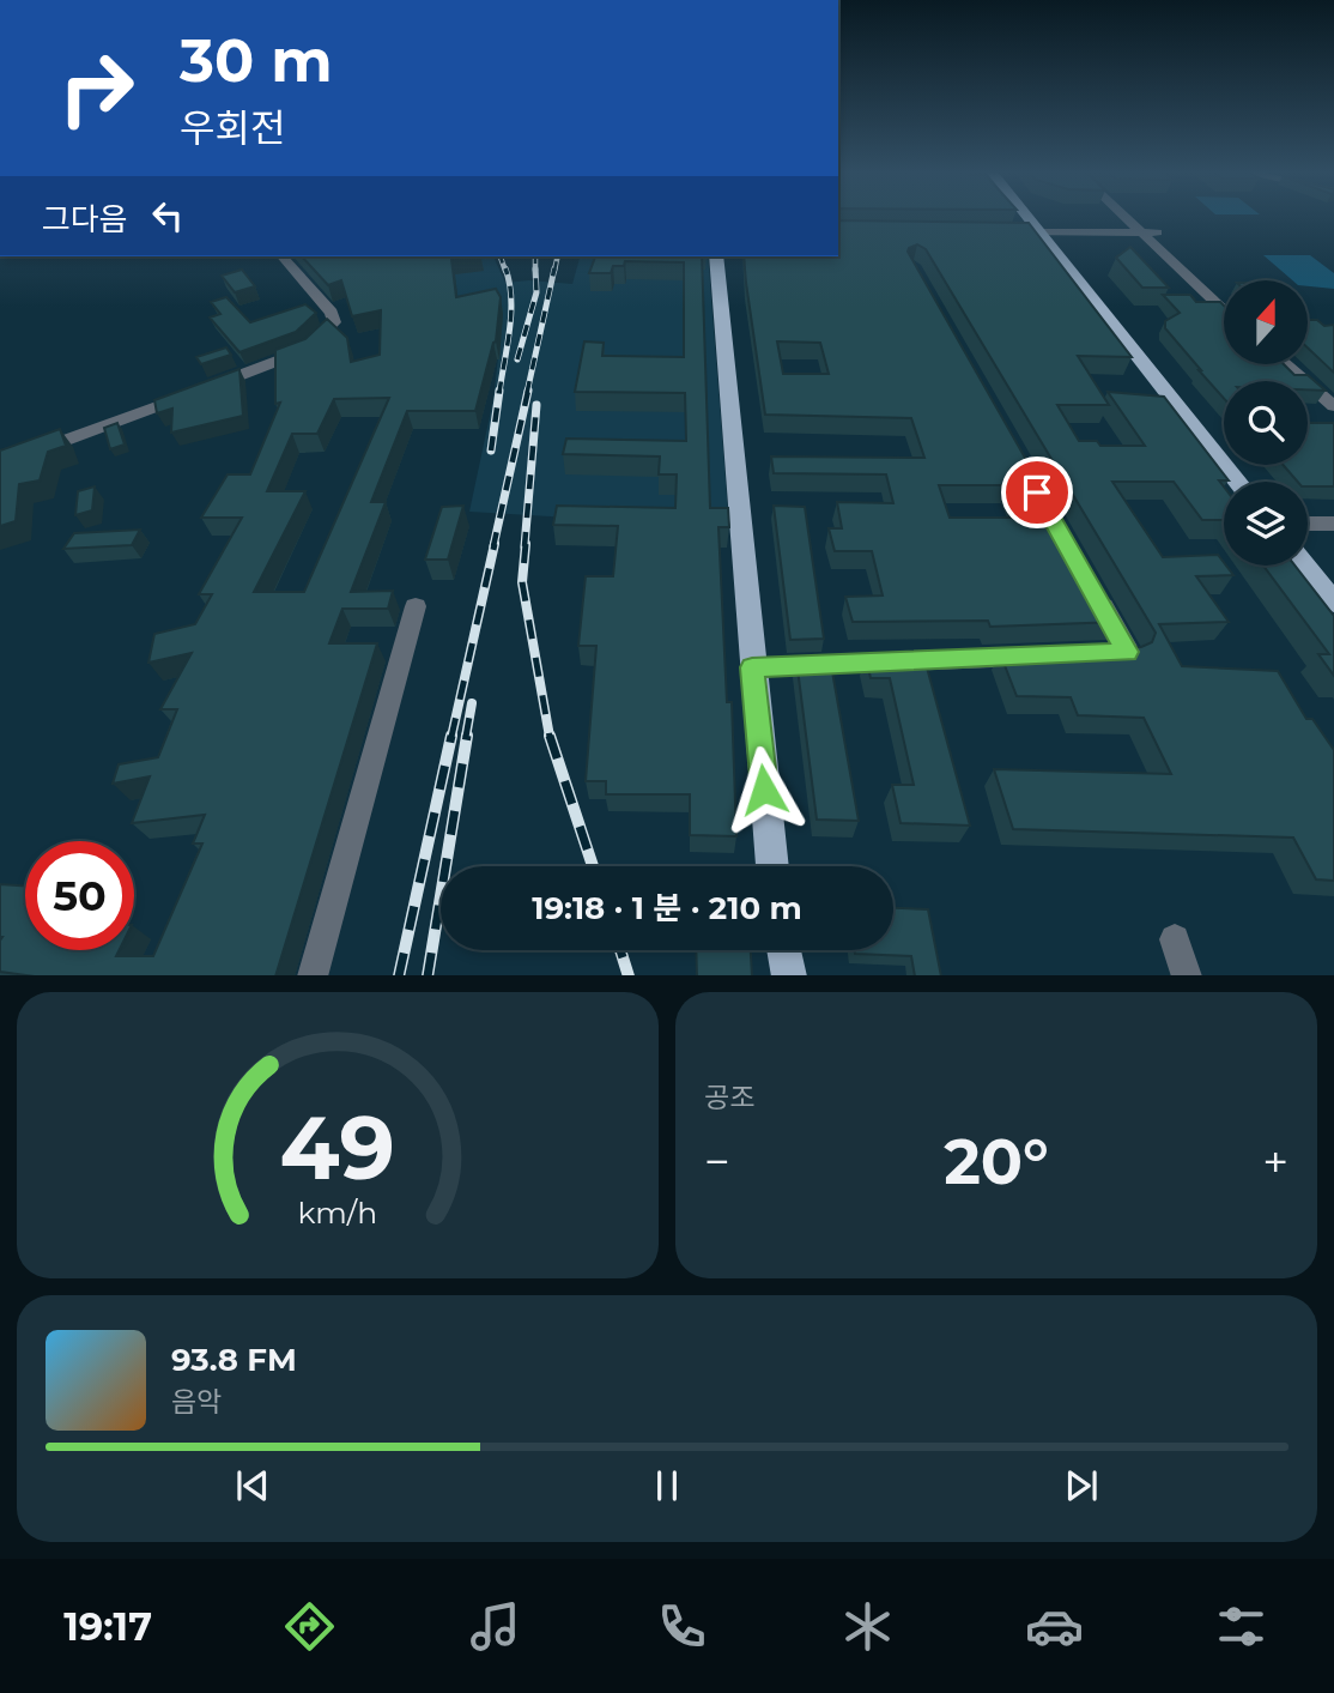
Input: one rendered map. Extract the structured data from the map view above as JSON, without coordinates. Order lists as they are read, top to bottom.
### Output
{
  "north": "top",
  "page": {
    "turn": ["30 m", "우회전"],
    "then": "그다음",
    "limit": "50",
    "trip": "19:18 · 1 분 · 210 m",
    "tile": "공조",
    "heat": ["−", "20°", "+"],
    "song": ["93.8 FM", "음악"],
    "tabs": "19:17",
    "gauge": ["49", "km/h"]
  }
}
